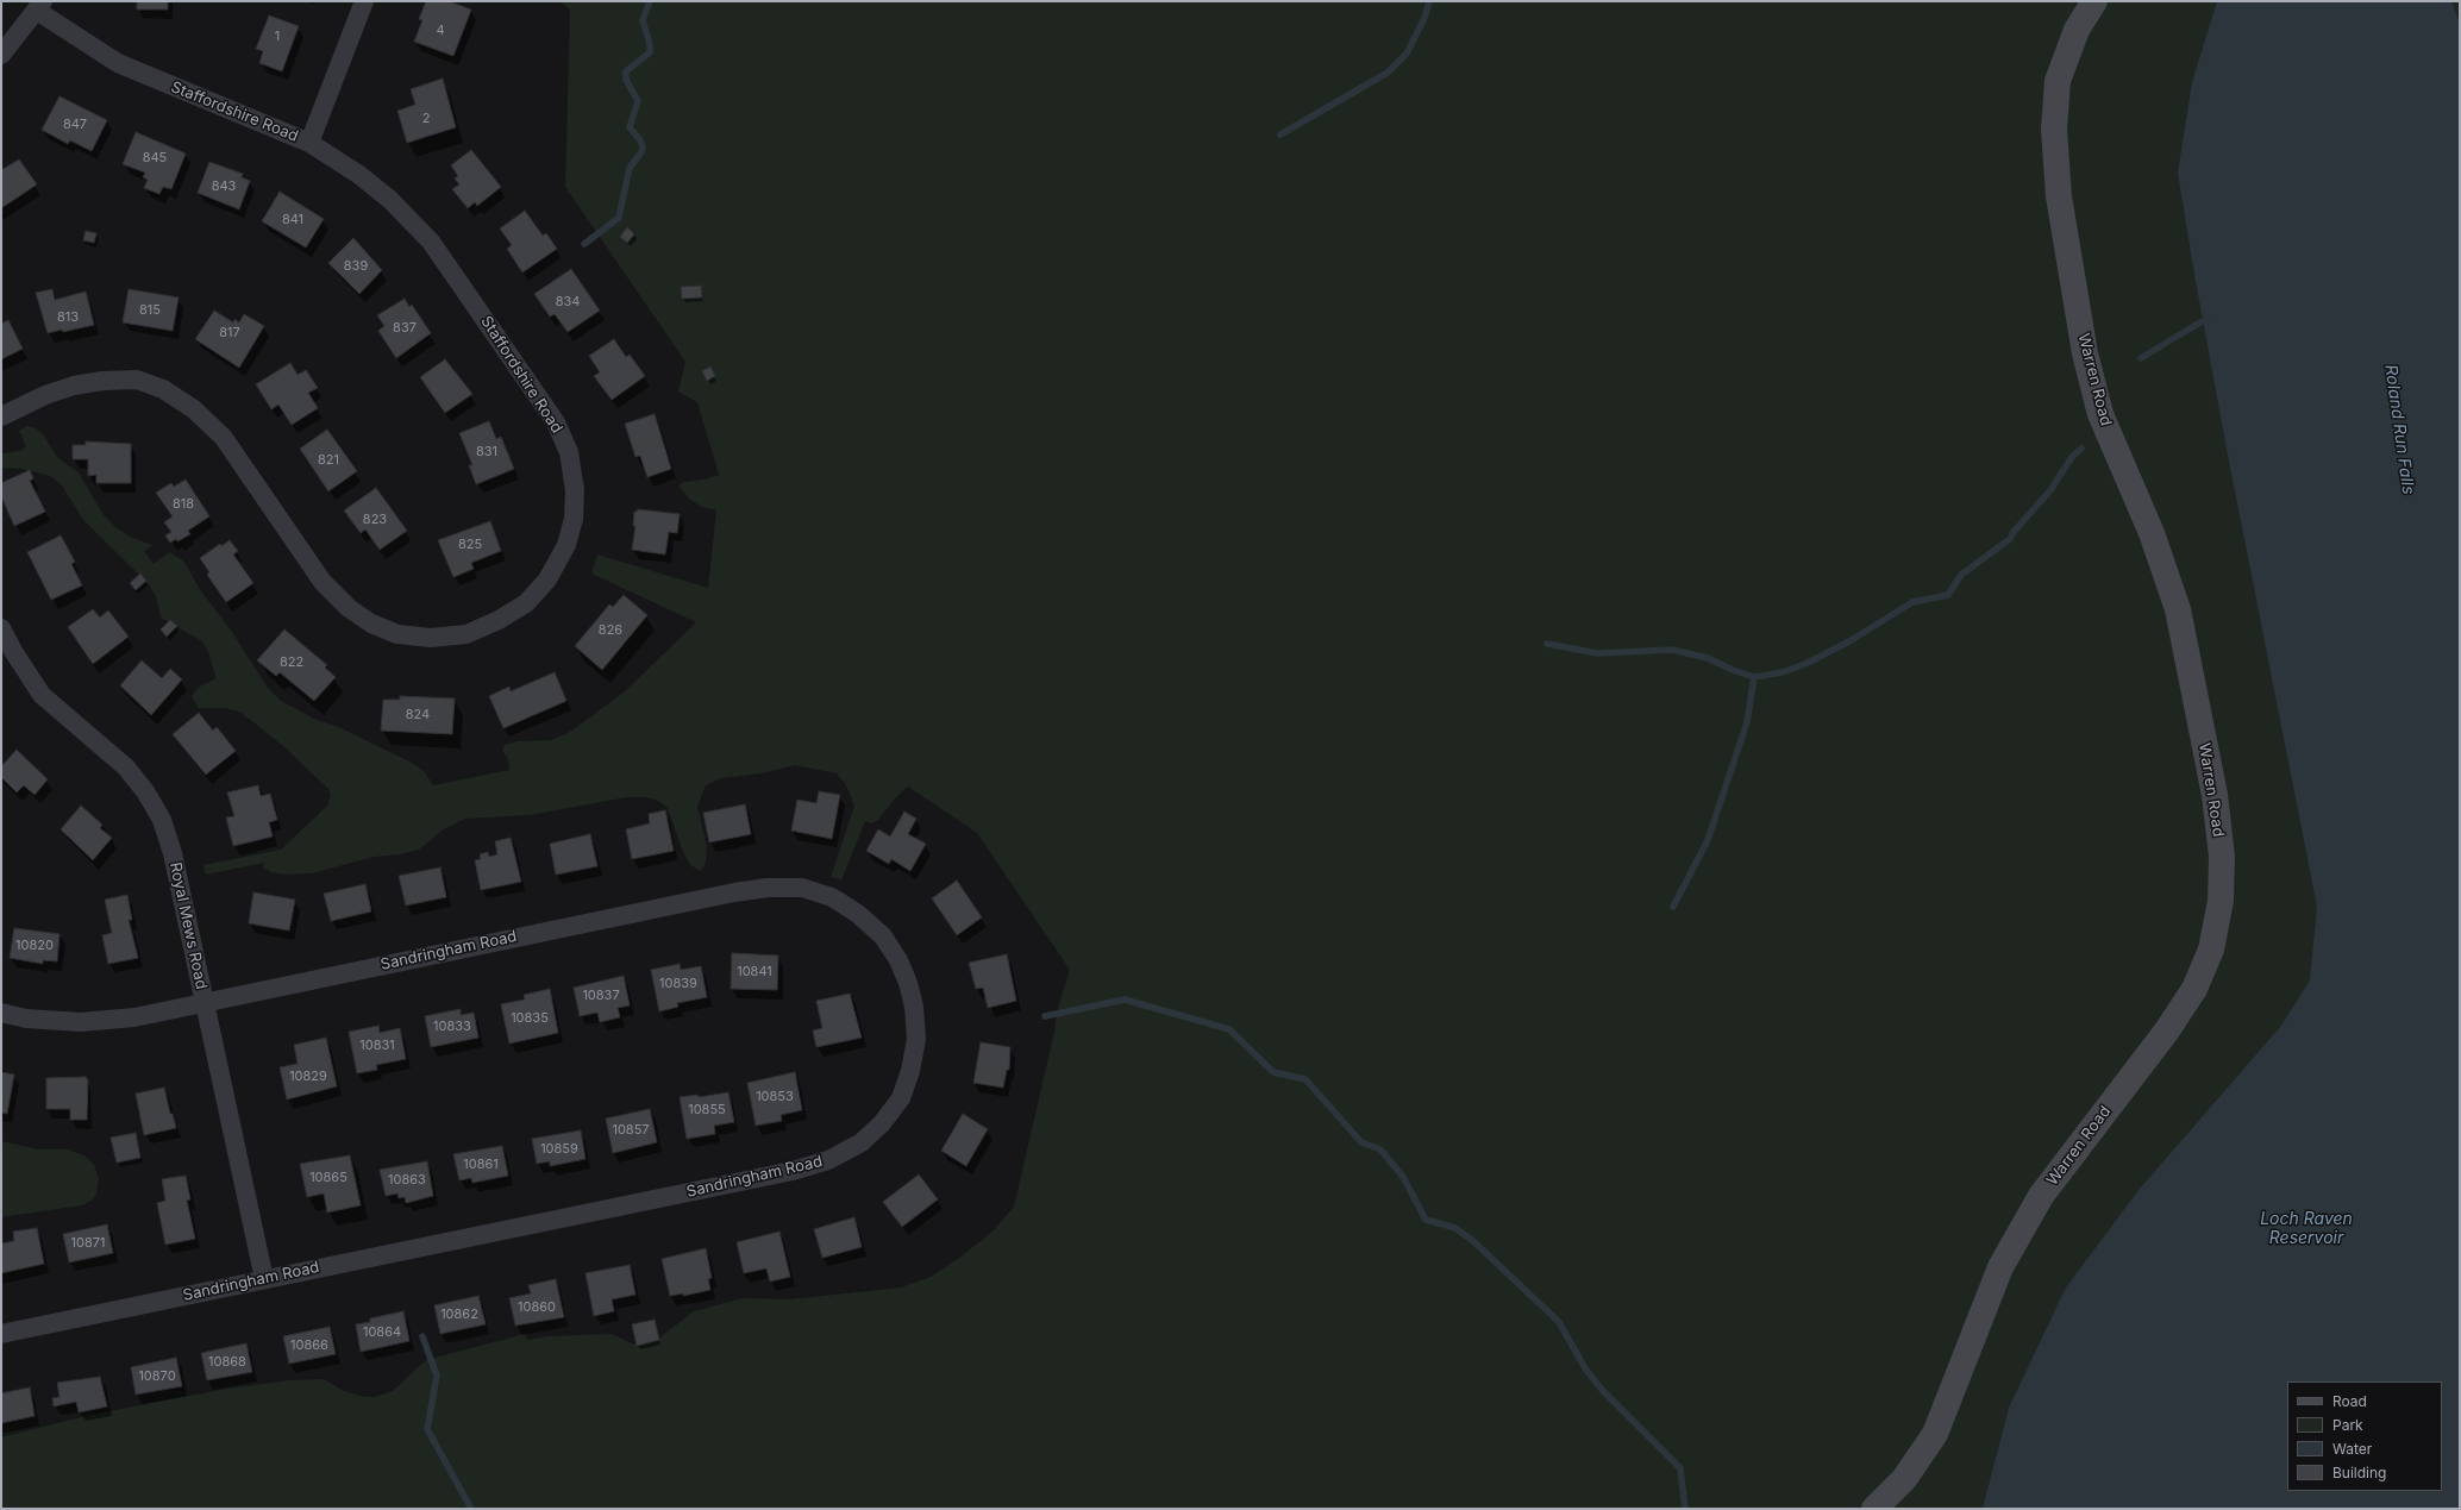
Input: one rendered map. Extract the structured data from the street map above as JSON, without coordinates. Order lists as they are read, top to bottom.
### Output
{
  "streets": {
    "street": [
      "Staffordshire Road",
      "Warren Road",
      "Royal Mews Road",
      "Sandringham Road"
    ]
  },
  "crossings": [
    ["Royal Mews Road", "Sandringham Road"]
  ],
  "water": ["Roland Run Falls", "Loch Raven Reservoir"],
  "house_numbers": [
    "4",
    "1",
    "2",
    "847",
    "845",
    "843",
    "841",
    "839",
    "834",
    "815",
    "813",
    "837",
    "817",
    "831",
    "821",
    "818",
    "823",
    "825",
    "826",
    "822",
    "824",
    "10820",
    "10841",
    "10839",
    "10837",
    "10835",
    "10833",
    "10831",
    "10829",
    "10853",
    "10855",
    "10857",
    "10859",
    "10861",
    "10865",
    "10863",
    "10871",
    "10860",
    "10862",
    "10864",
    "10866",
    "10868",
    "10870"
  ],
  "legend": [
    "Road",
    "Park",
    "Water",
    "Building"
  ]
}
